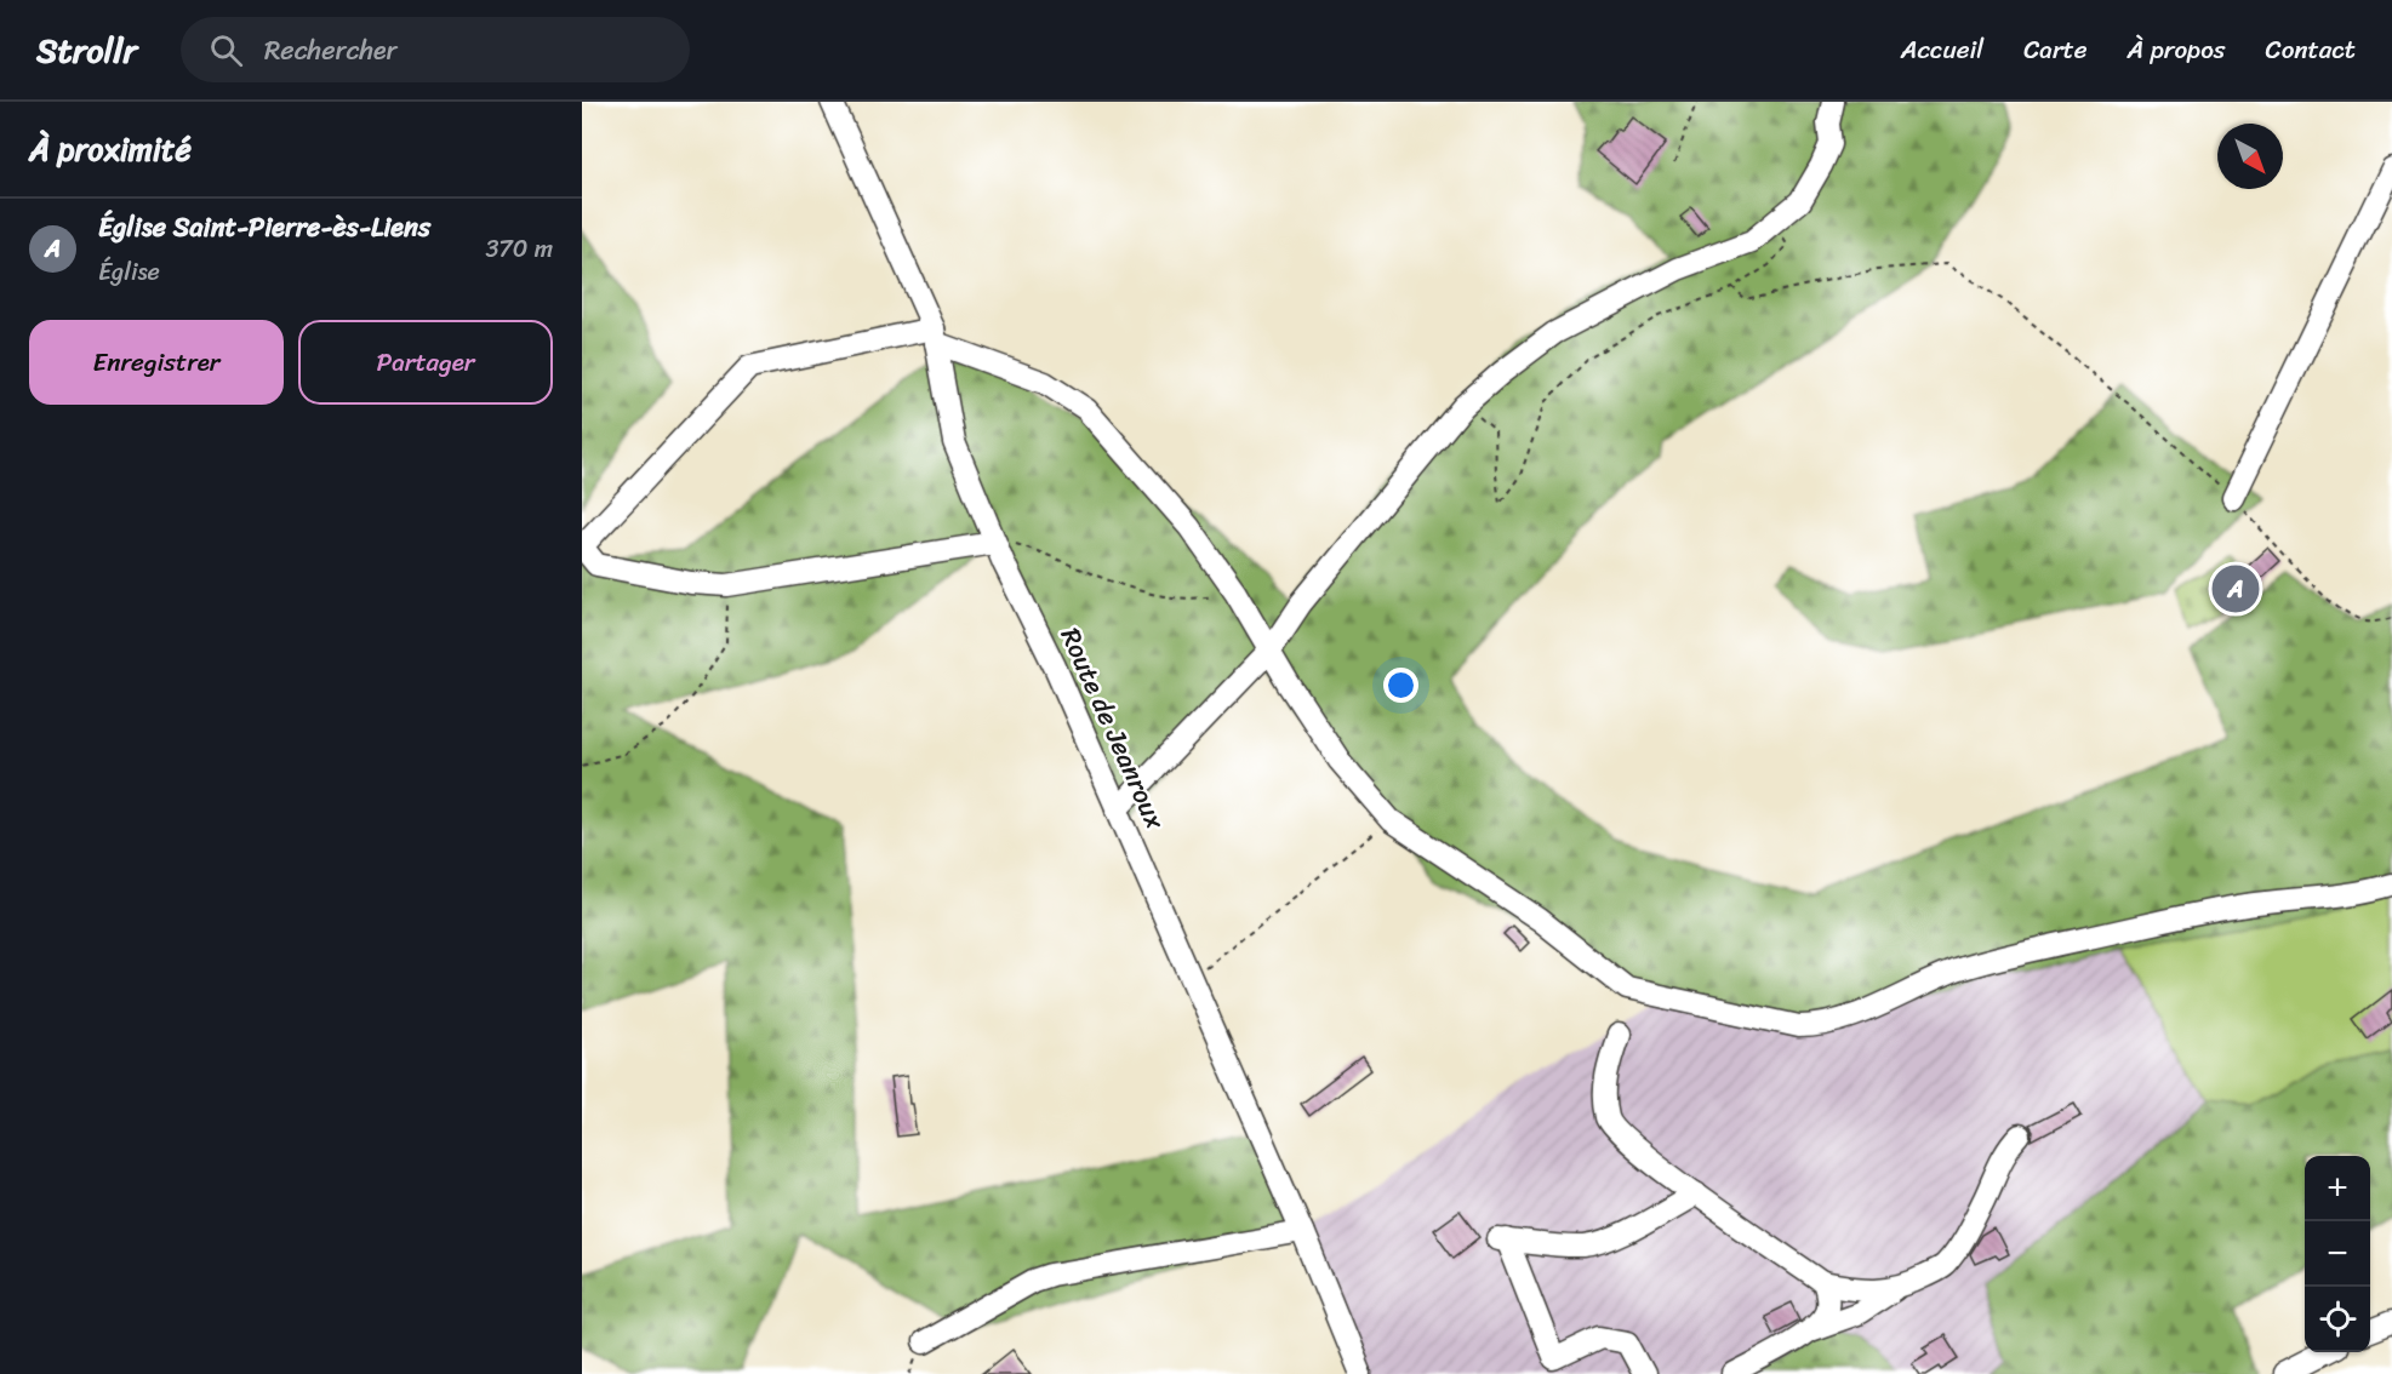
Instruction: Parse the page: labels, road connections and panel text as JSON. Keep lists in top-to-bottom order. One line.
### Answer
{"streets":{"street":["Route de Jeanroux"]},"north":"bottom right","page":{"header":"Strollr","search":"Rechercher","nav":["Accueil","Carte","À propos","Contact"],"heading":"À proximité","list":[{"mark":"A","name":"Église Saint-Pierre-ès-Liens","note":"Église","value":"370 m"}],"buttons":["Enregistrer","Partager"],"pins":"A","map_buttons":["+","−"]}}
